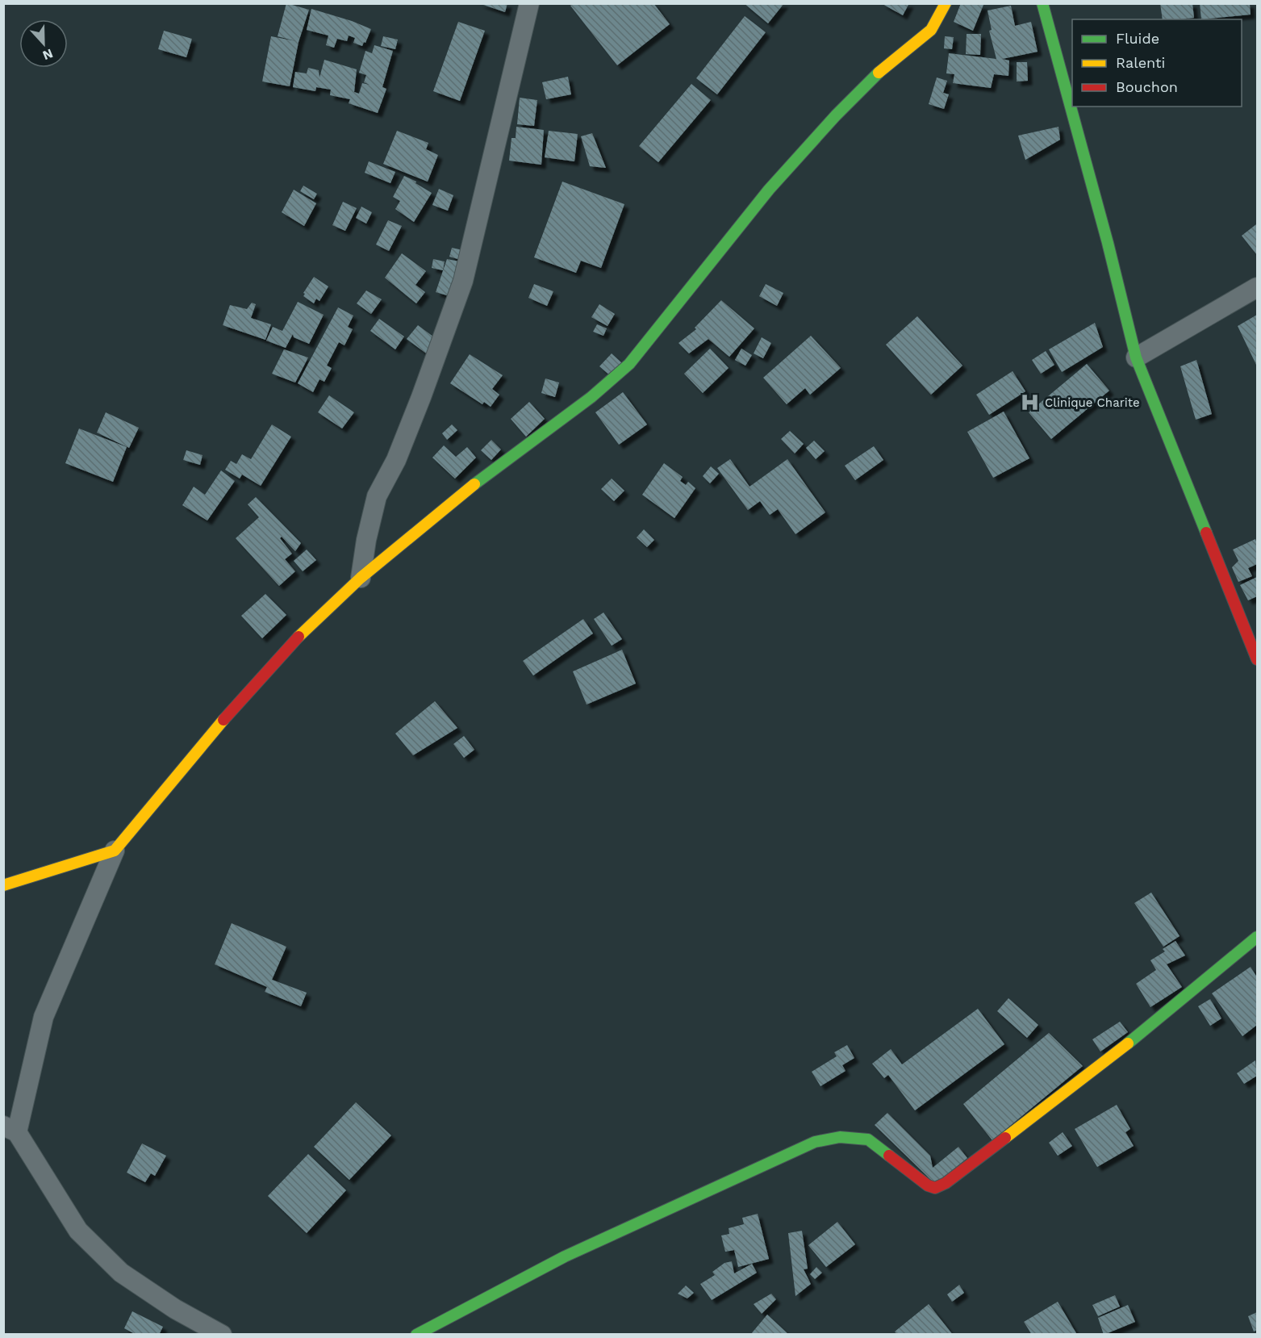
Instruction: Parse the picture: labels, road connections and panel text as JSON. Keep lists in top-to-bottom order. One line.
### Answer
{"places":{"hospital":["Clinique Charite"]},"legend":["Fluide","Ralenti","Bouchon"],"north":"bottom"}
